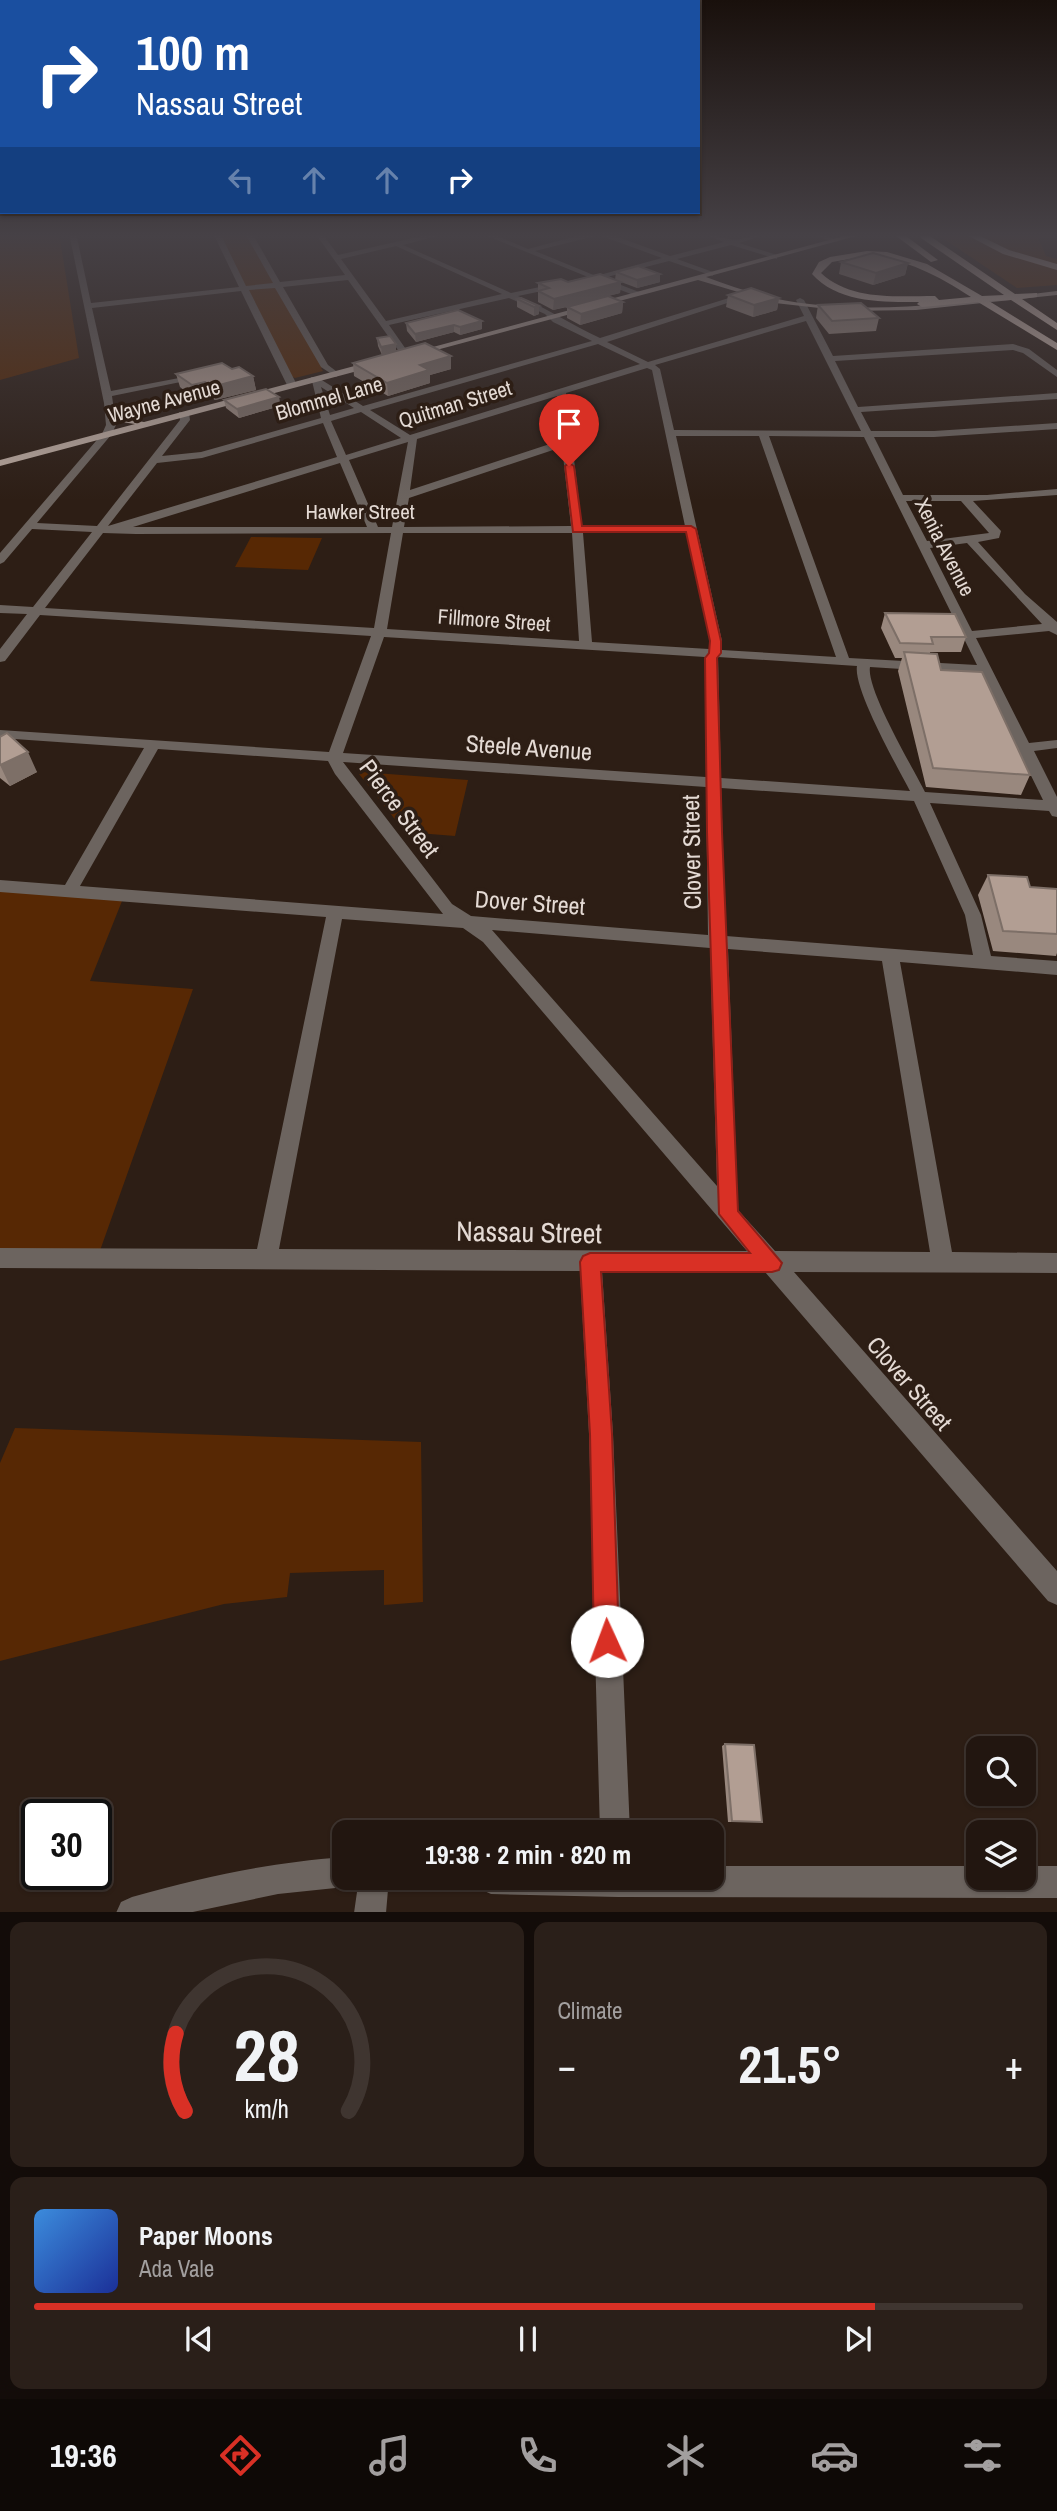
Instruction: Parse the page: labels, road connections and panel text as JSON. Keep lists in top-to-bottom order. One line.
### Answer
{"streets":{"main road":["Wayne Avenue"],"street":["Blommel Lane","Quitman Street","Hawker Street","Xenia Avenue","Fillmore Street","Steele Avenue","Pierce Street","Clover Street","Dover Street","Nassau Street"]},"crossings":[["Quitman Street","Hawker Street"],["Quitman Street","Xenia Avenue"],["Quitman Street","Pierce Street"],["Quitman Street","Clover Street"],["Hawker Street","Pierce Street"],["Hawker Street","Clover Street"],["Xenia Avenue","Fillmore Street"],["Xenia Avenue","Steele Avenue"],["Fillmore Street","Pierce Street"],["Fillmore Street","Clover Street"],["Steele Avenue","Pierce Street"],["Steele Avenue","Clover Street"],["Pierce Street","Clover Street"],["Pierce Street","Dover Street"],["Clover Street","Dover Street"],["Clover Street","Nassau Street"]],"page":{"turn":["100 m","Nassau Street"],"limit":"30","trip":"19:38 · 2 min · 820 m","tile":"Climate","heat":["−","21.5°","+"],"song":["Paper Moons","Ada Vale"],"tabs":"19:36","gauge":["28","km/h"]}}
